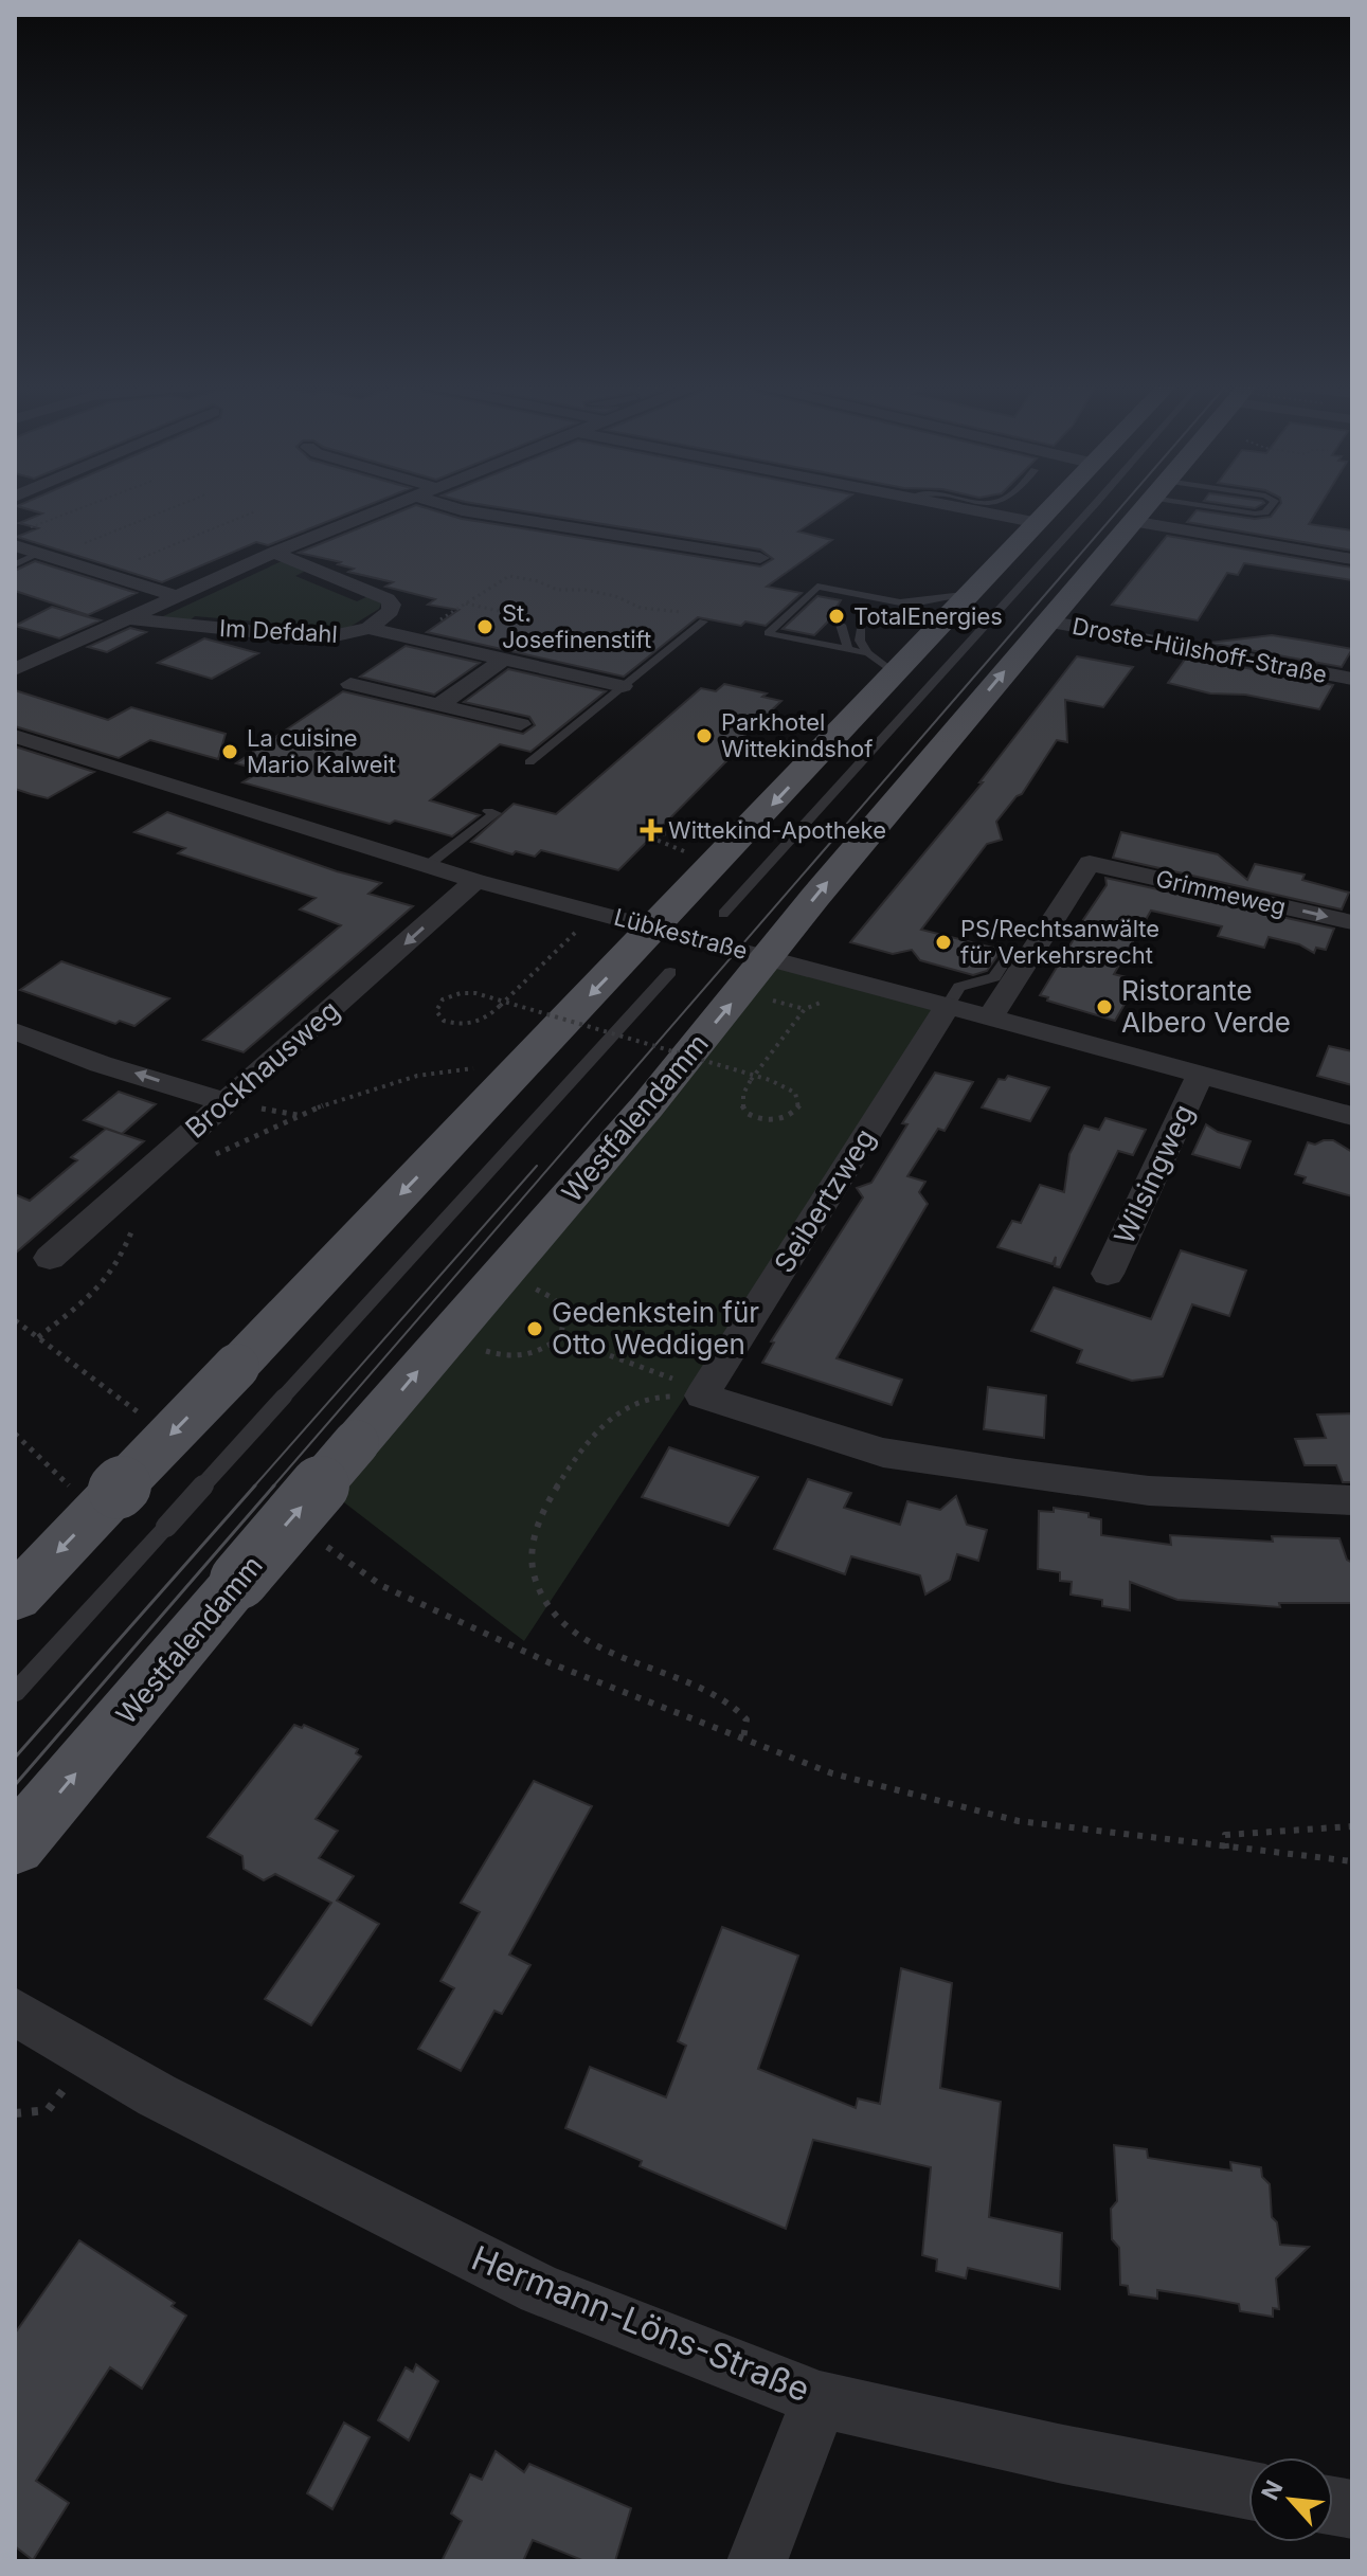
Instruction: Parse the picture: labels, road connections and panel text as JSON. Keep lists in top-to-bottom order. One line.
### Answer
{"streets":{"main road":["Westfalendamm"],"street":["Im Defdahl","Droste-Hülshoff-Straße","Grimmeweg","Lübkestraße","Brockhausweg","Wilsingweg","Seibertzweg","Hermann-Löns-Straße"]},"crossings":[["Droste-Hülshoff-Straße","Westfalendamm"],["Grimmeweg","Lübkestraße"],["Lübkestraße","Brockhausweg"],["Lübkestraße","Westfalendamm"],["Lübkestraße","Wilsingweg"],["Lübkestraße","Seibertzweg"]],"one_way":["Grimmeweg","Brockhausweg"],"places":{"other":["TotalEnergies","St. Josefinenstift","Parkhotel Wittekindshof","La cuisine Mario Kalweit","PS/Rechtsanwälte für Verkehrsrecht","Ristorante Albero Verde","Gedenkstein für Otto Weddigen"],"health":["Wittekind-Apotheke"]},"north":"top left"}
